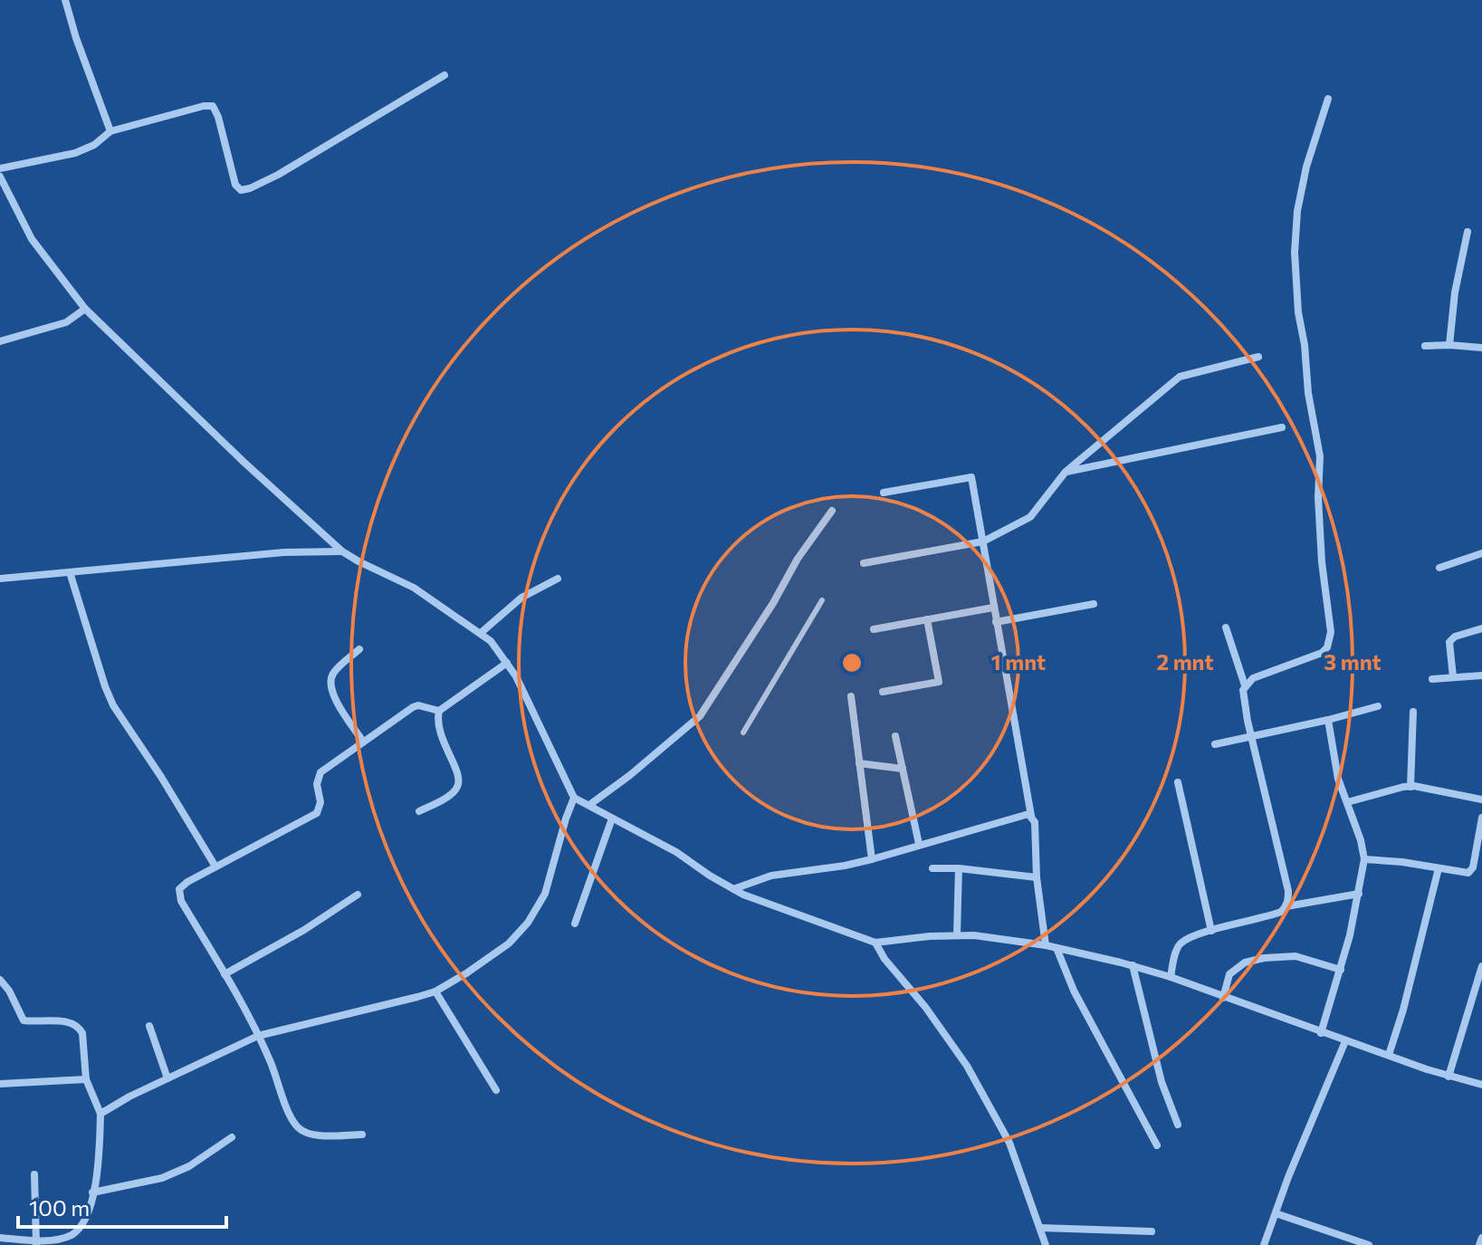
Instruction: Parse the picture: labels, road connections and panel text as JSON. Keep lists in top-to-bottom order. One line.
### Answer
{"scale_bar":"100 m","rings":["1 mnt","2 mnt","3 mnt"]}
